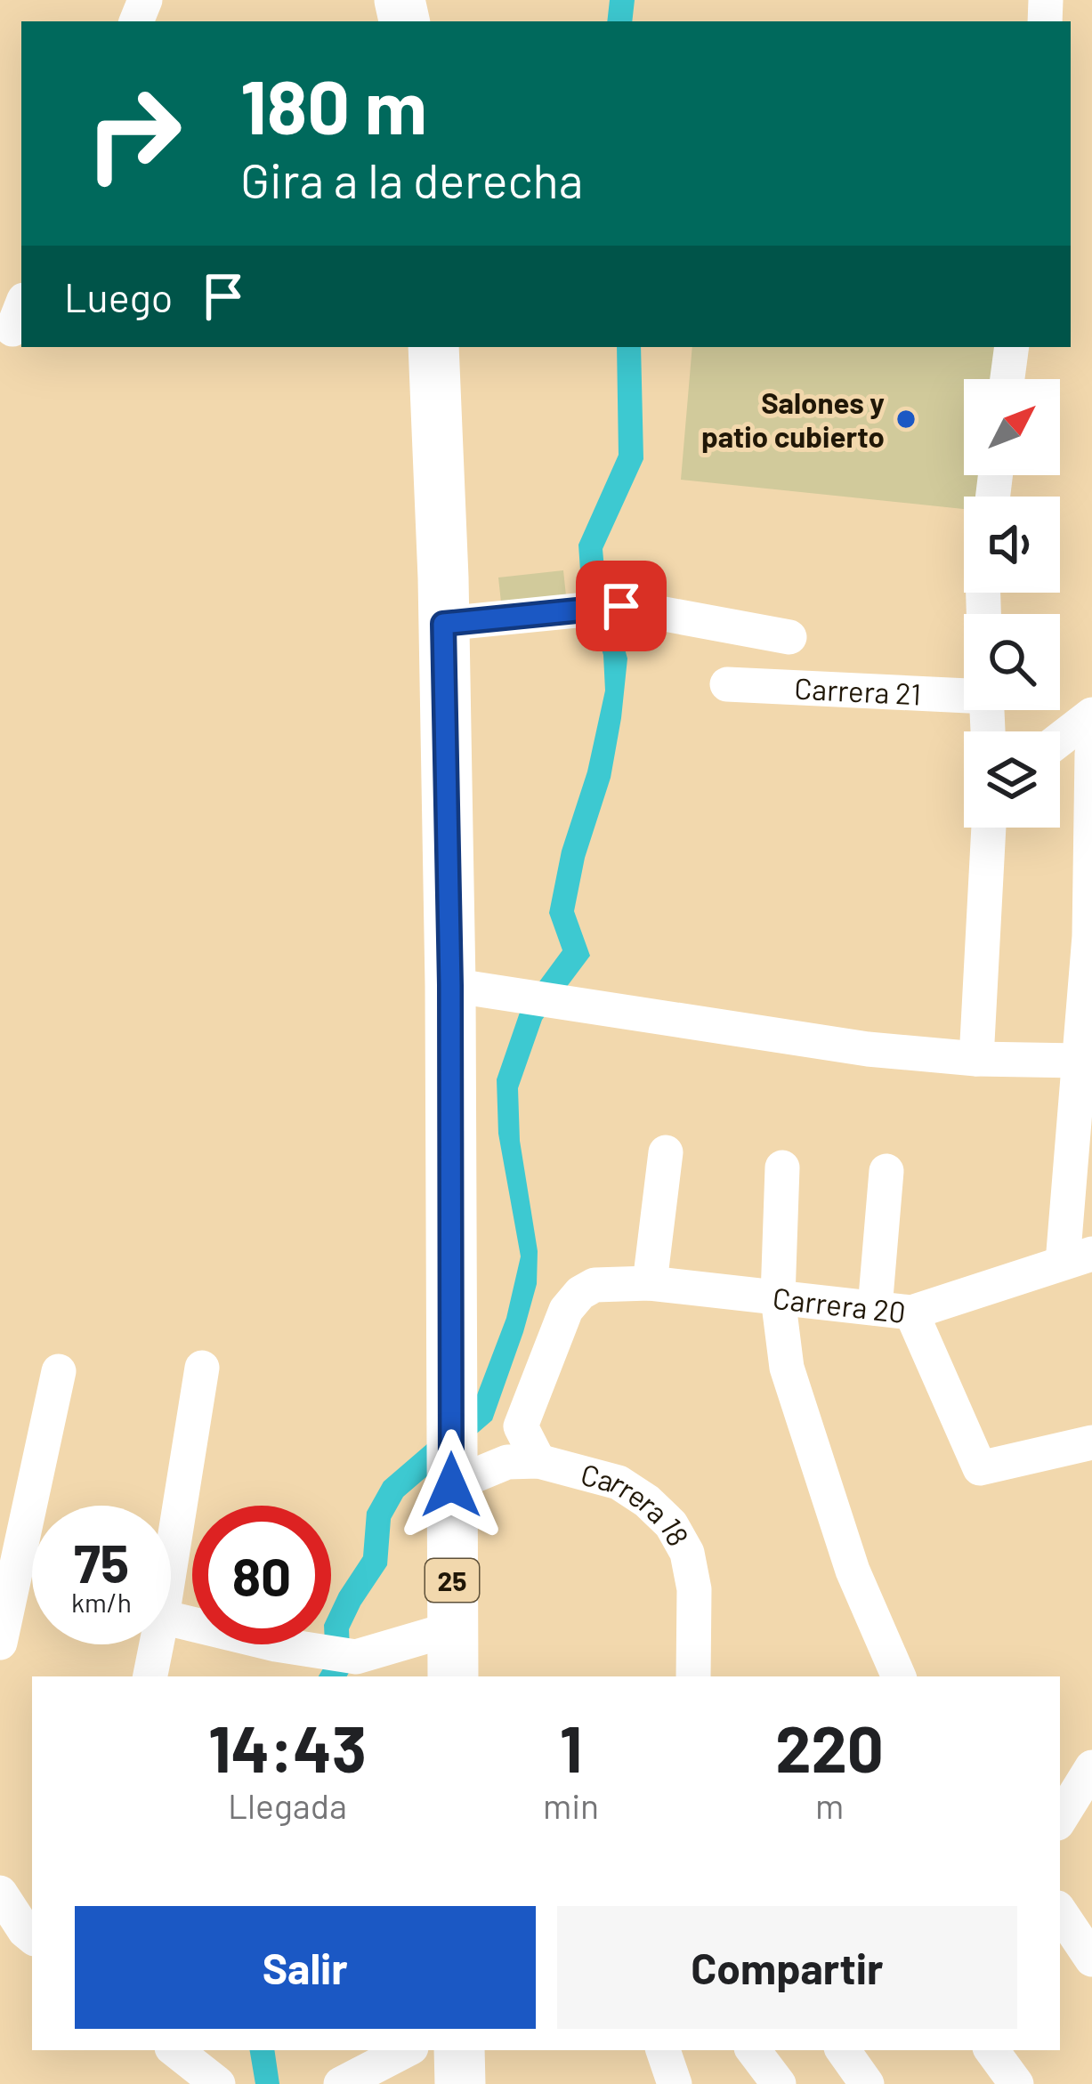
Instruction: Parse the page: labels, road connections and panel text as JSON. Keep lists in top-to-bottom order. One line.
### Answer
{"streets":{"highway":["25"],"street":["Carrera 21","Carrera 20","Carrera 18"]},"crossings":[["Carrera 20","Carrera 18"],["Carrera 18","25"]],"places":["Salones y patio cubierto"],"north":"top right","page":{"turn":["180 m","Gira a la derecha"],"then":"Luego","speed":"75 km/h","limit":"80","eta":["14:43","Llegada","1","min","220","m"],"buttons":["Salir","Compartir"]}}
